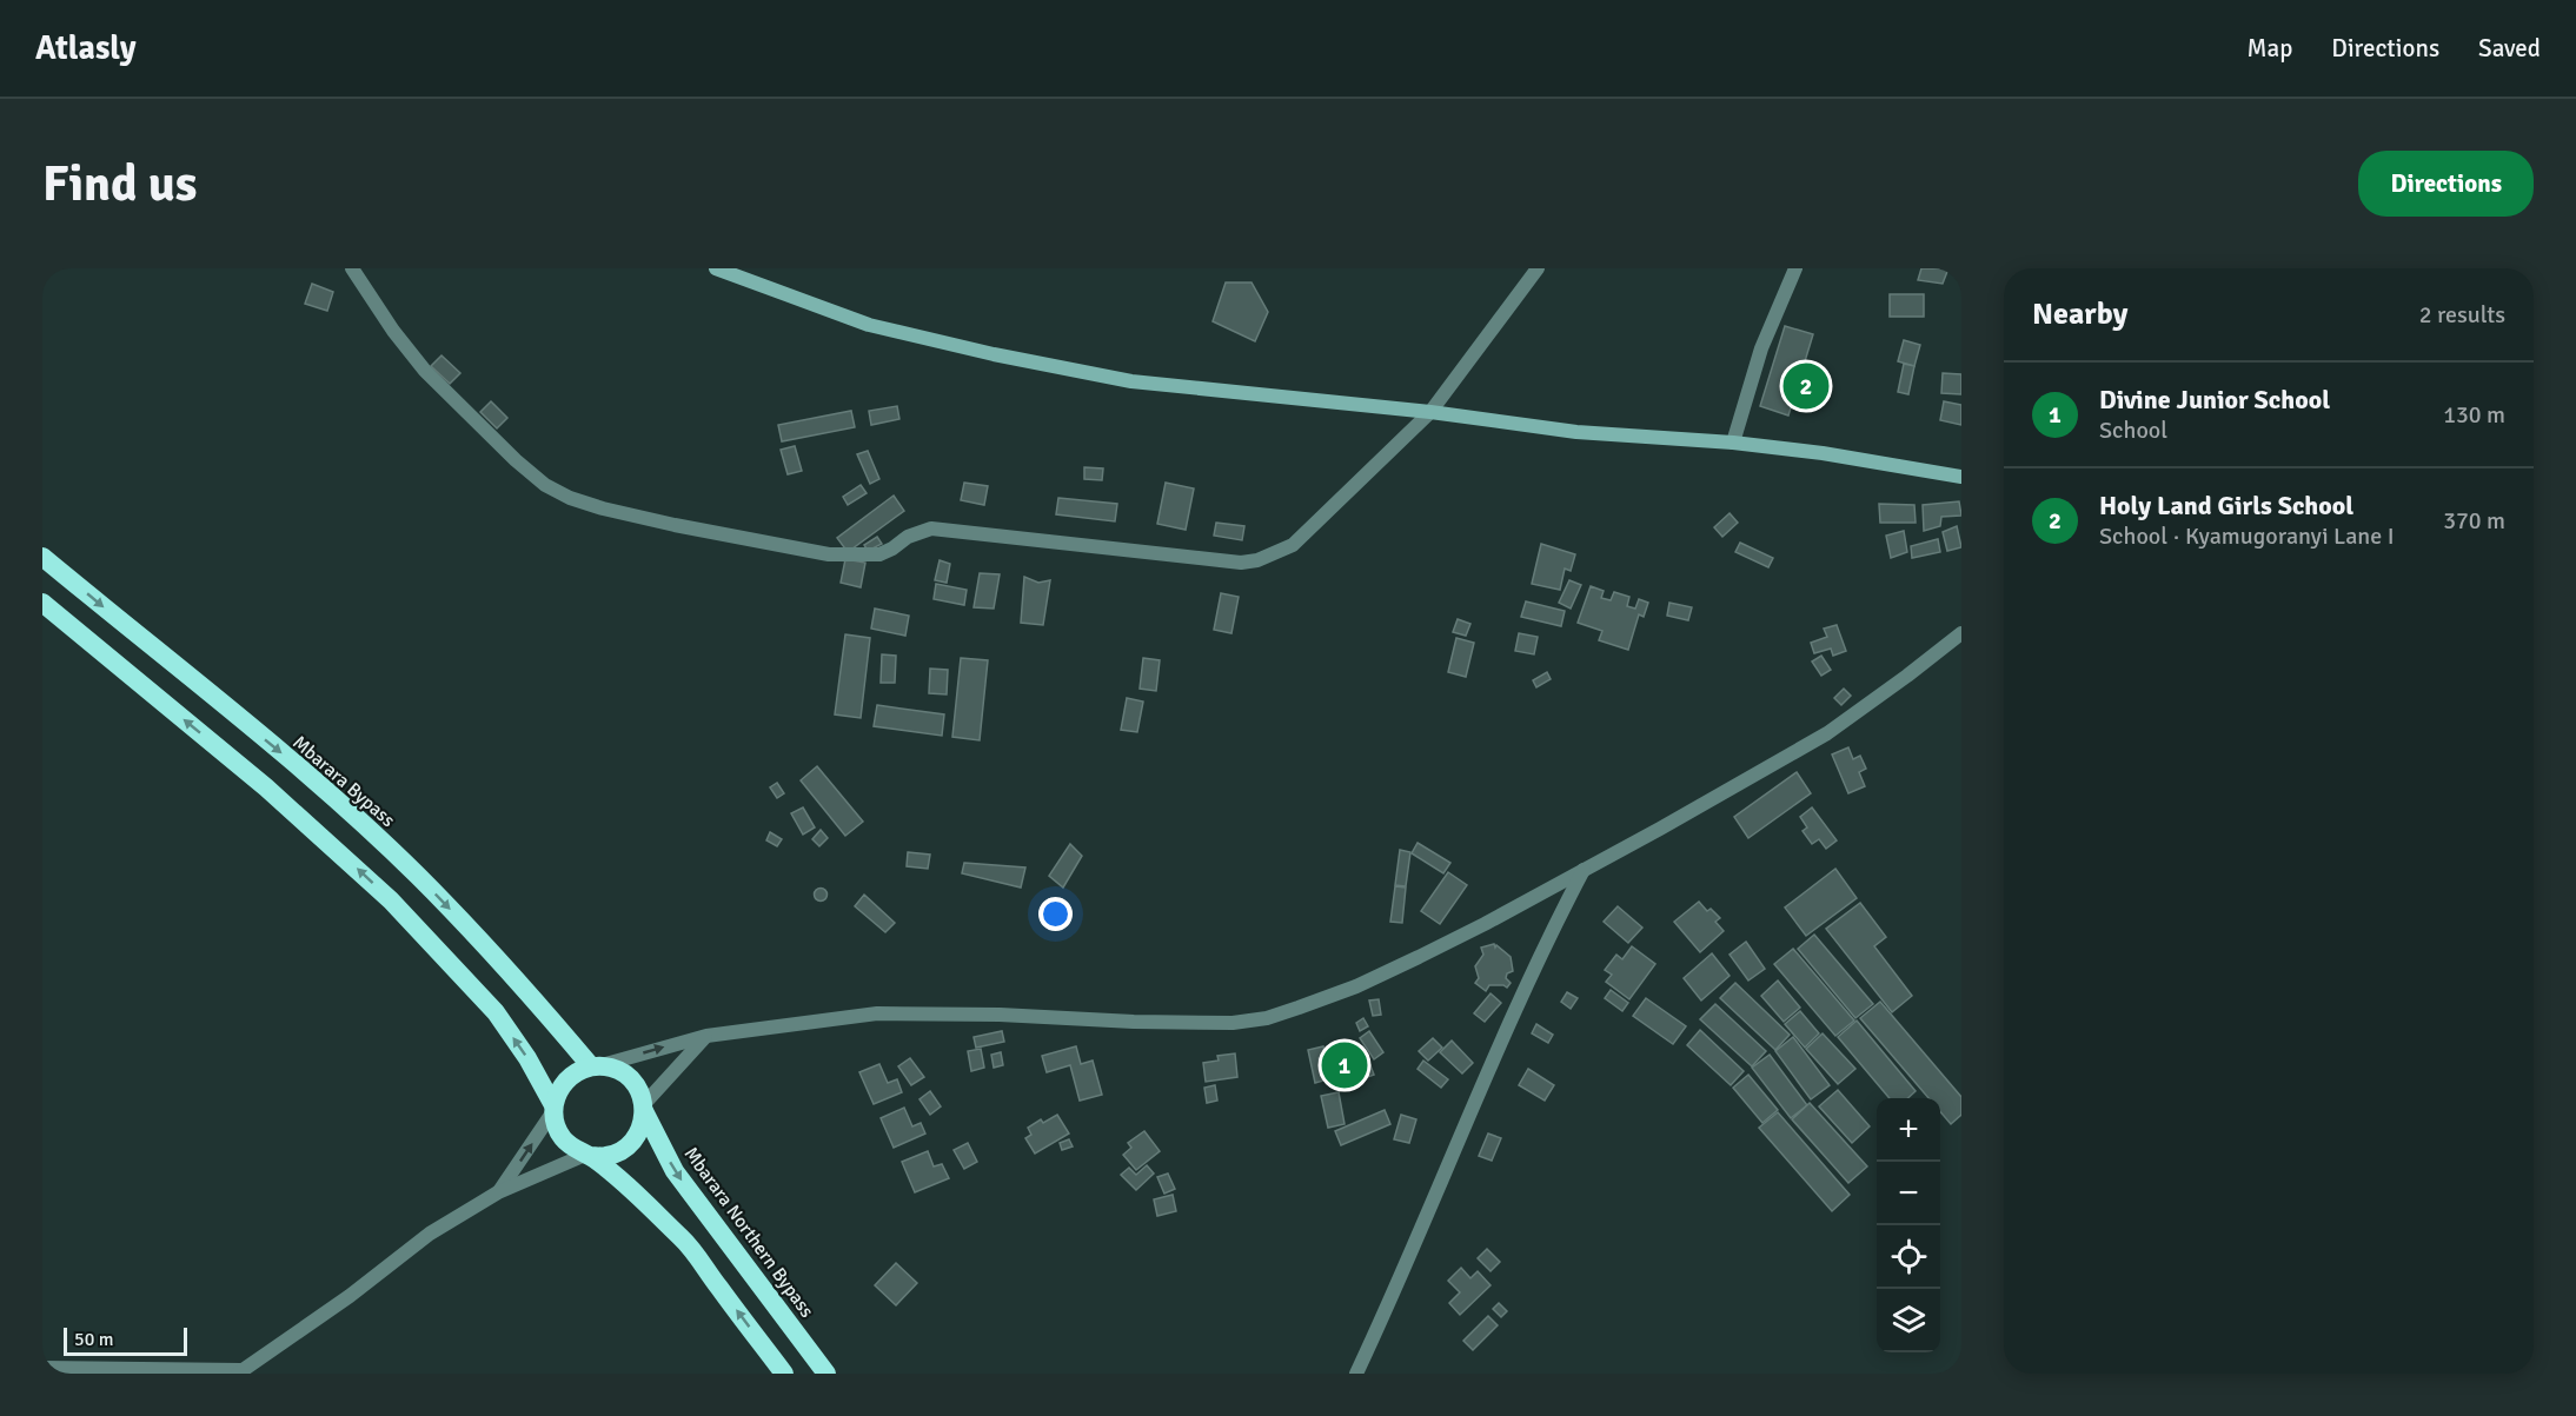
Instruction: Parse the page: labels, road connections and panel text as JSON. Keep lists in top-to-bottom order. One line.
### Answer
{"streets":{"highway":["Mbarara Bypass","Mbarara Northern Bypass"]},"crossings":[["Mbarara Bypass","Mbarara Northern Bypass"]],"scale_bar":"50 m","page":{"header":"Atlasly","nav":["Map","Directions","Saved"],"buttons":"Directions","title":"Find us","heading":["Nearby","2 results"],"pins":["2","1"],"list":[{"mark":"1","name":"Divine Junior School","note":"School","value":"130 m"},{"mark":"2","name":"Holy Land Girls School","note":"School · Kyamugoranyi Lane I","value":"370 m"}],"map_buttons":["+","−"],"scale":"50 m"}}
